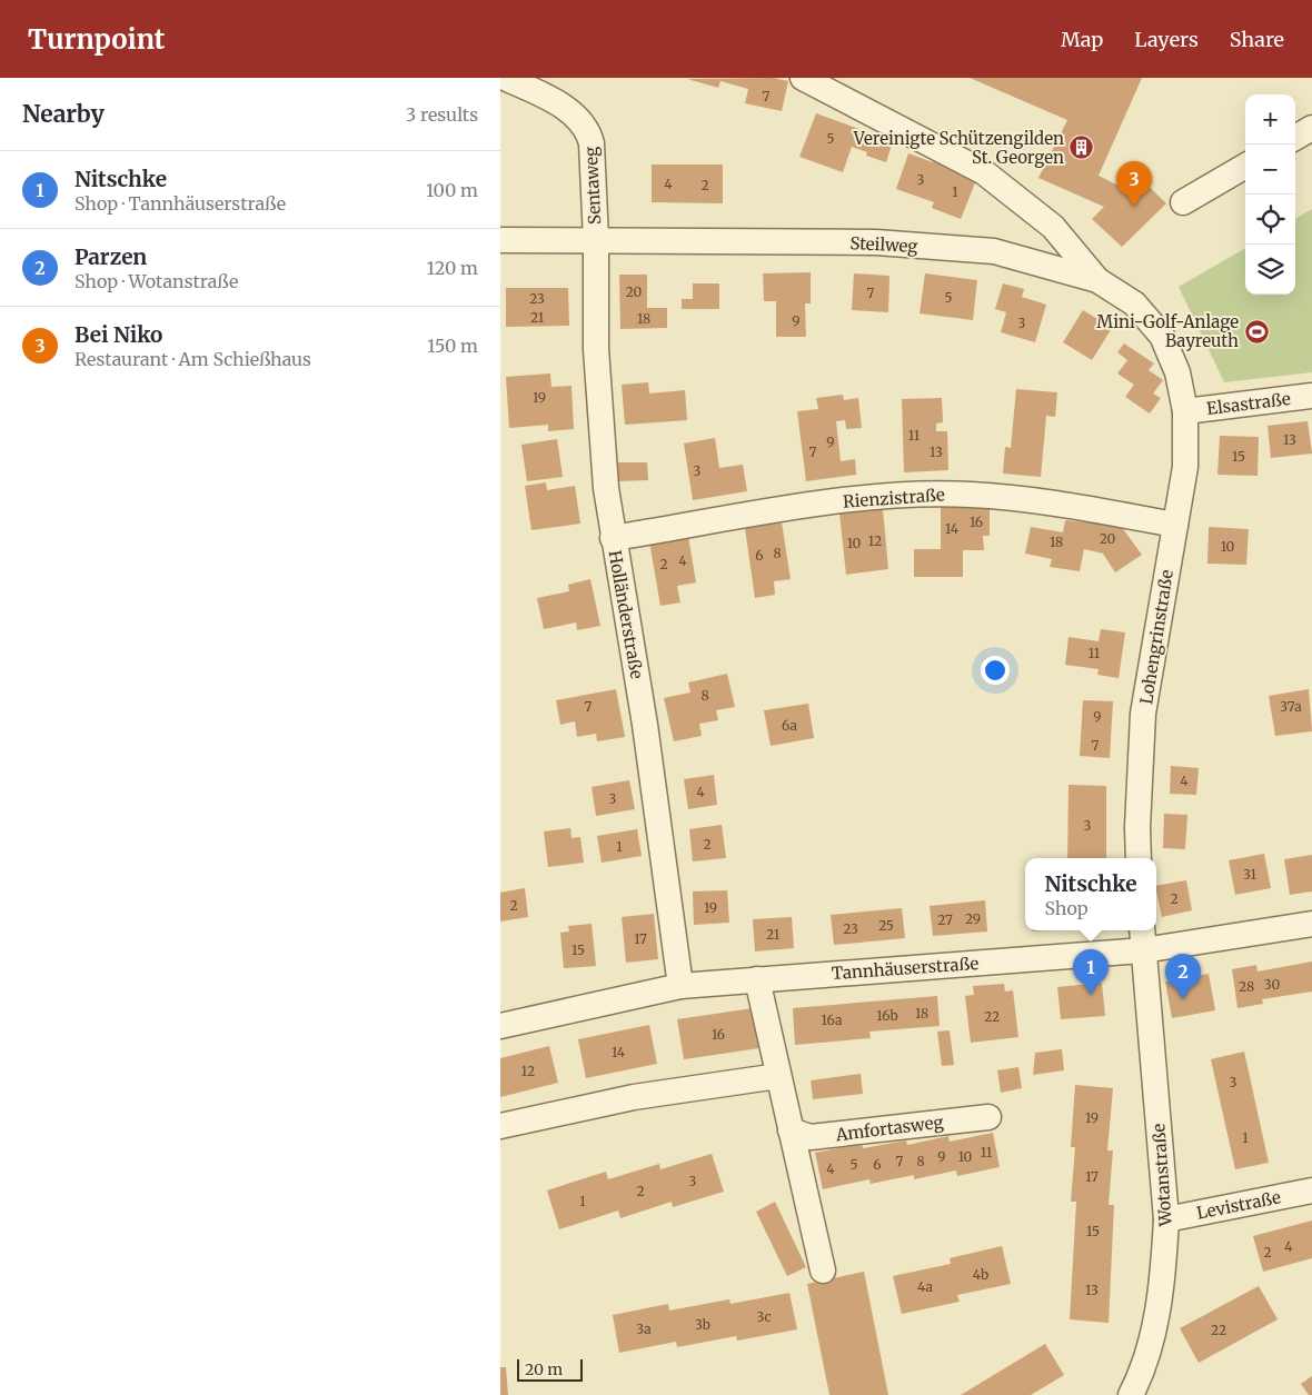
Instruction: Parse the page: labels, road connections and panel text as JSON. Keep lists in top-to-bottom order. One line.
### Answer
{"streets":{"street":["Sentaweg","Steilweg","Elsastraße","Rienzistraße","Holländerstraße","Lohengrinstraße","Tannhäuserstraße","Amfortasweg","Wotanstraße","Levistraße"]},"crossings":[["Sentaweg","Steilweg"],["Sentaweg","Holländerstraße"],["Steilweg","Elsastraße"],["Steilweg","Holländerstraße"],["Steilweg","Lohengrinstraße"],["Elsastraße","Lohengrinstraße"],["Rienzistraße","Holländerstraße"],["Rienzistraße","Lohengrinstraße"],["Holländerstraße","Tannhäuserstraße"],["Tannhäuserstraße","Wotanstraße"],["Wotanstraße","Levistraße"]],"places":{"building":["Vereinigte Schützengilden St. Georgen"],"sports":["Mini-Golf-Anlage Bayreuth"]},"house_numbers":["7","5","3","4","2","1","20","7","5","23","21","18","9","3","19","11","13","9","7","13","15","3","16","14","20","12","18","10","10","8","6","4","2","11","8","7","37a","9","6a","7","4","4","3","3","2","1","31","2","2","19","29","27","25","23","21","17","15","30","28","18","16b","22","16a","16","14","12","3","19","1","11","9","10","7","8","5","6","4","17","3","2","1","15","4","2","4b","4a","13","3c","3b","3a","22"],"scale_bar":"20 m","page":{"header":"Turnpoint","nav":["Map","Layers","Share"],"heading":["Nearby","3 results"],"map_buttons":["+","−"],"list":[{"mark":"1","name":"Nitschke","note":"Shop · Tannhäuserstraße","value":"100 m"},{"mark":"2","name":"Parzen","note":"Shop · Wotanstraße","value":"120 m"},{"mark":"3","name":"Bei Niko","note":"Restaurant · Am Schießhaus","value":"150 m"}],"pins":["3","1","2"],"popup":["Nitschke","Shop"],"scale":"20 m"}}
